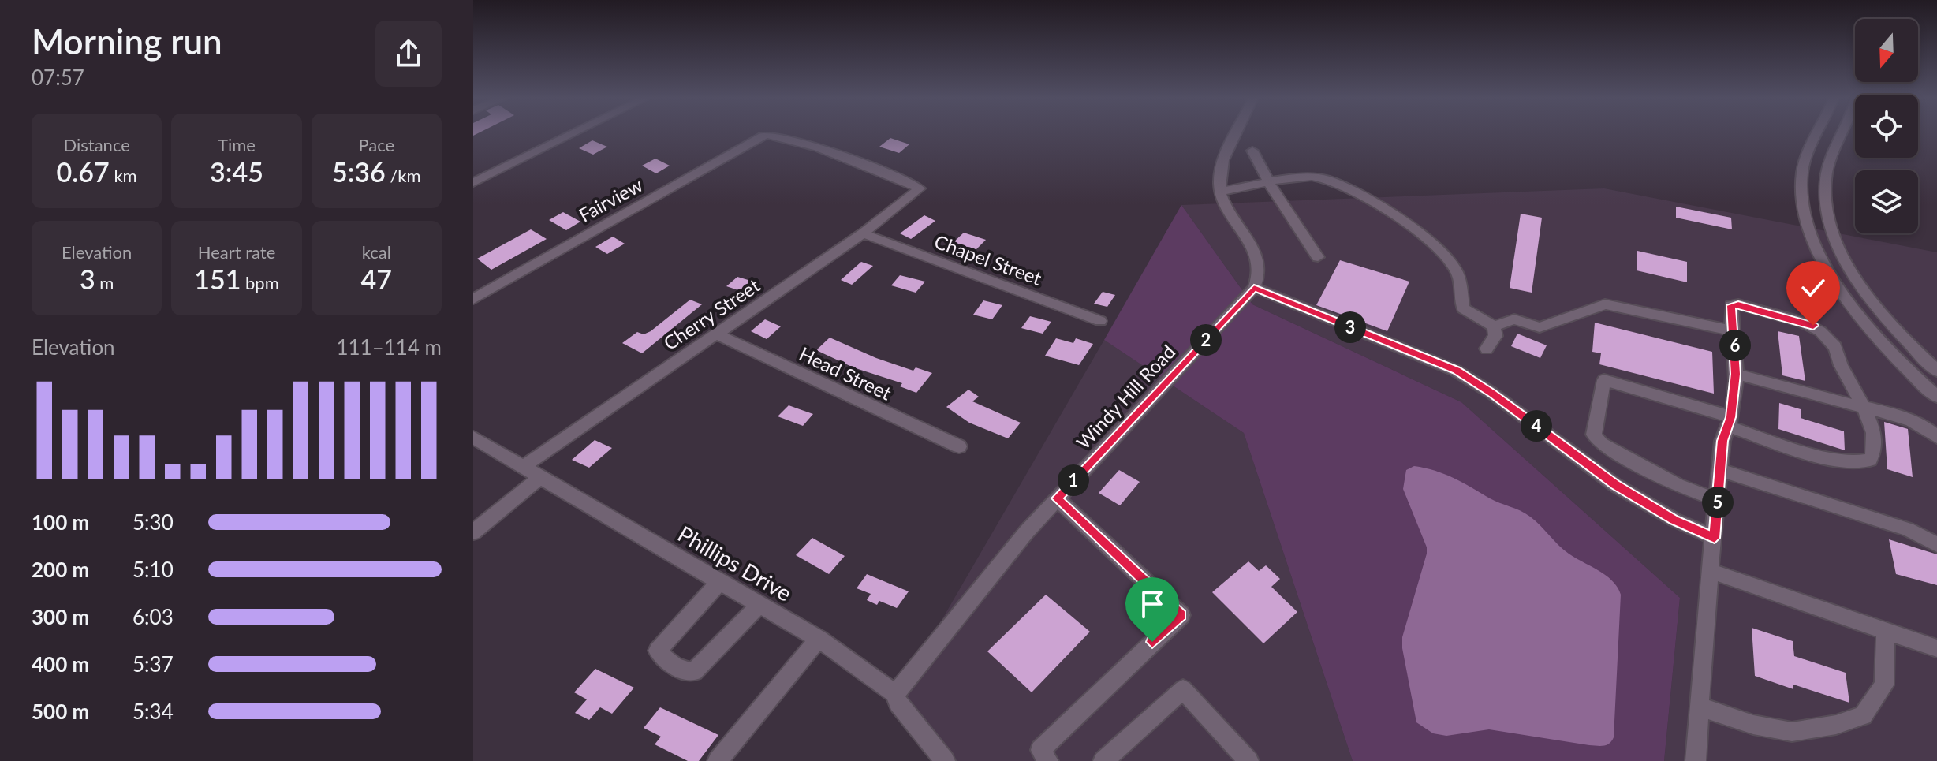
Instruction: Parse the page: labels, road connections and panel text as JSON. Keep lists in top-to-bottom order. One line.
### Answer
{"streets":{"street":["Fairview","Chapel Street","Cherry Street","Head Street","Windy Hill Road","Phillips Drive"]},"crossings":[["Fairview","Cherry Street"],["Chapel Street","Cherry Street"],["Cherry Street","Head Street"],["Cherry Street","Phillips Drive"],["Windy Hill Road","Phillips Drive"]],"north":"bottom","page":{"heading":["Morning run","07:57"],"stats":[["Distance","0.67 km"],["Time","3:45"],["Pace","5:36 /km"],["Elevation","3 m"],["Heart rate","151 bpm"],["kcal","47"]],"pins":["3","2","6","4","1","5"],"chart":["Elevation","111–114 m"],"list":[{"name":"100 m","note":"5:30"},{"name":"200 m","note":"5:10"},{"name":"300 m","note":"6:03"},{"name":"400 m","note":"5:37"},{"name":"500 m","note":"5:34"}]}}
